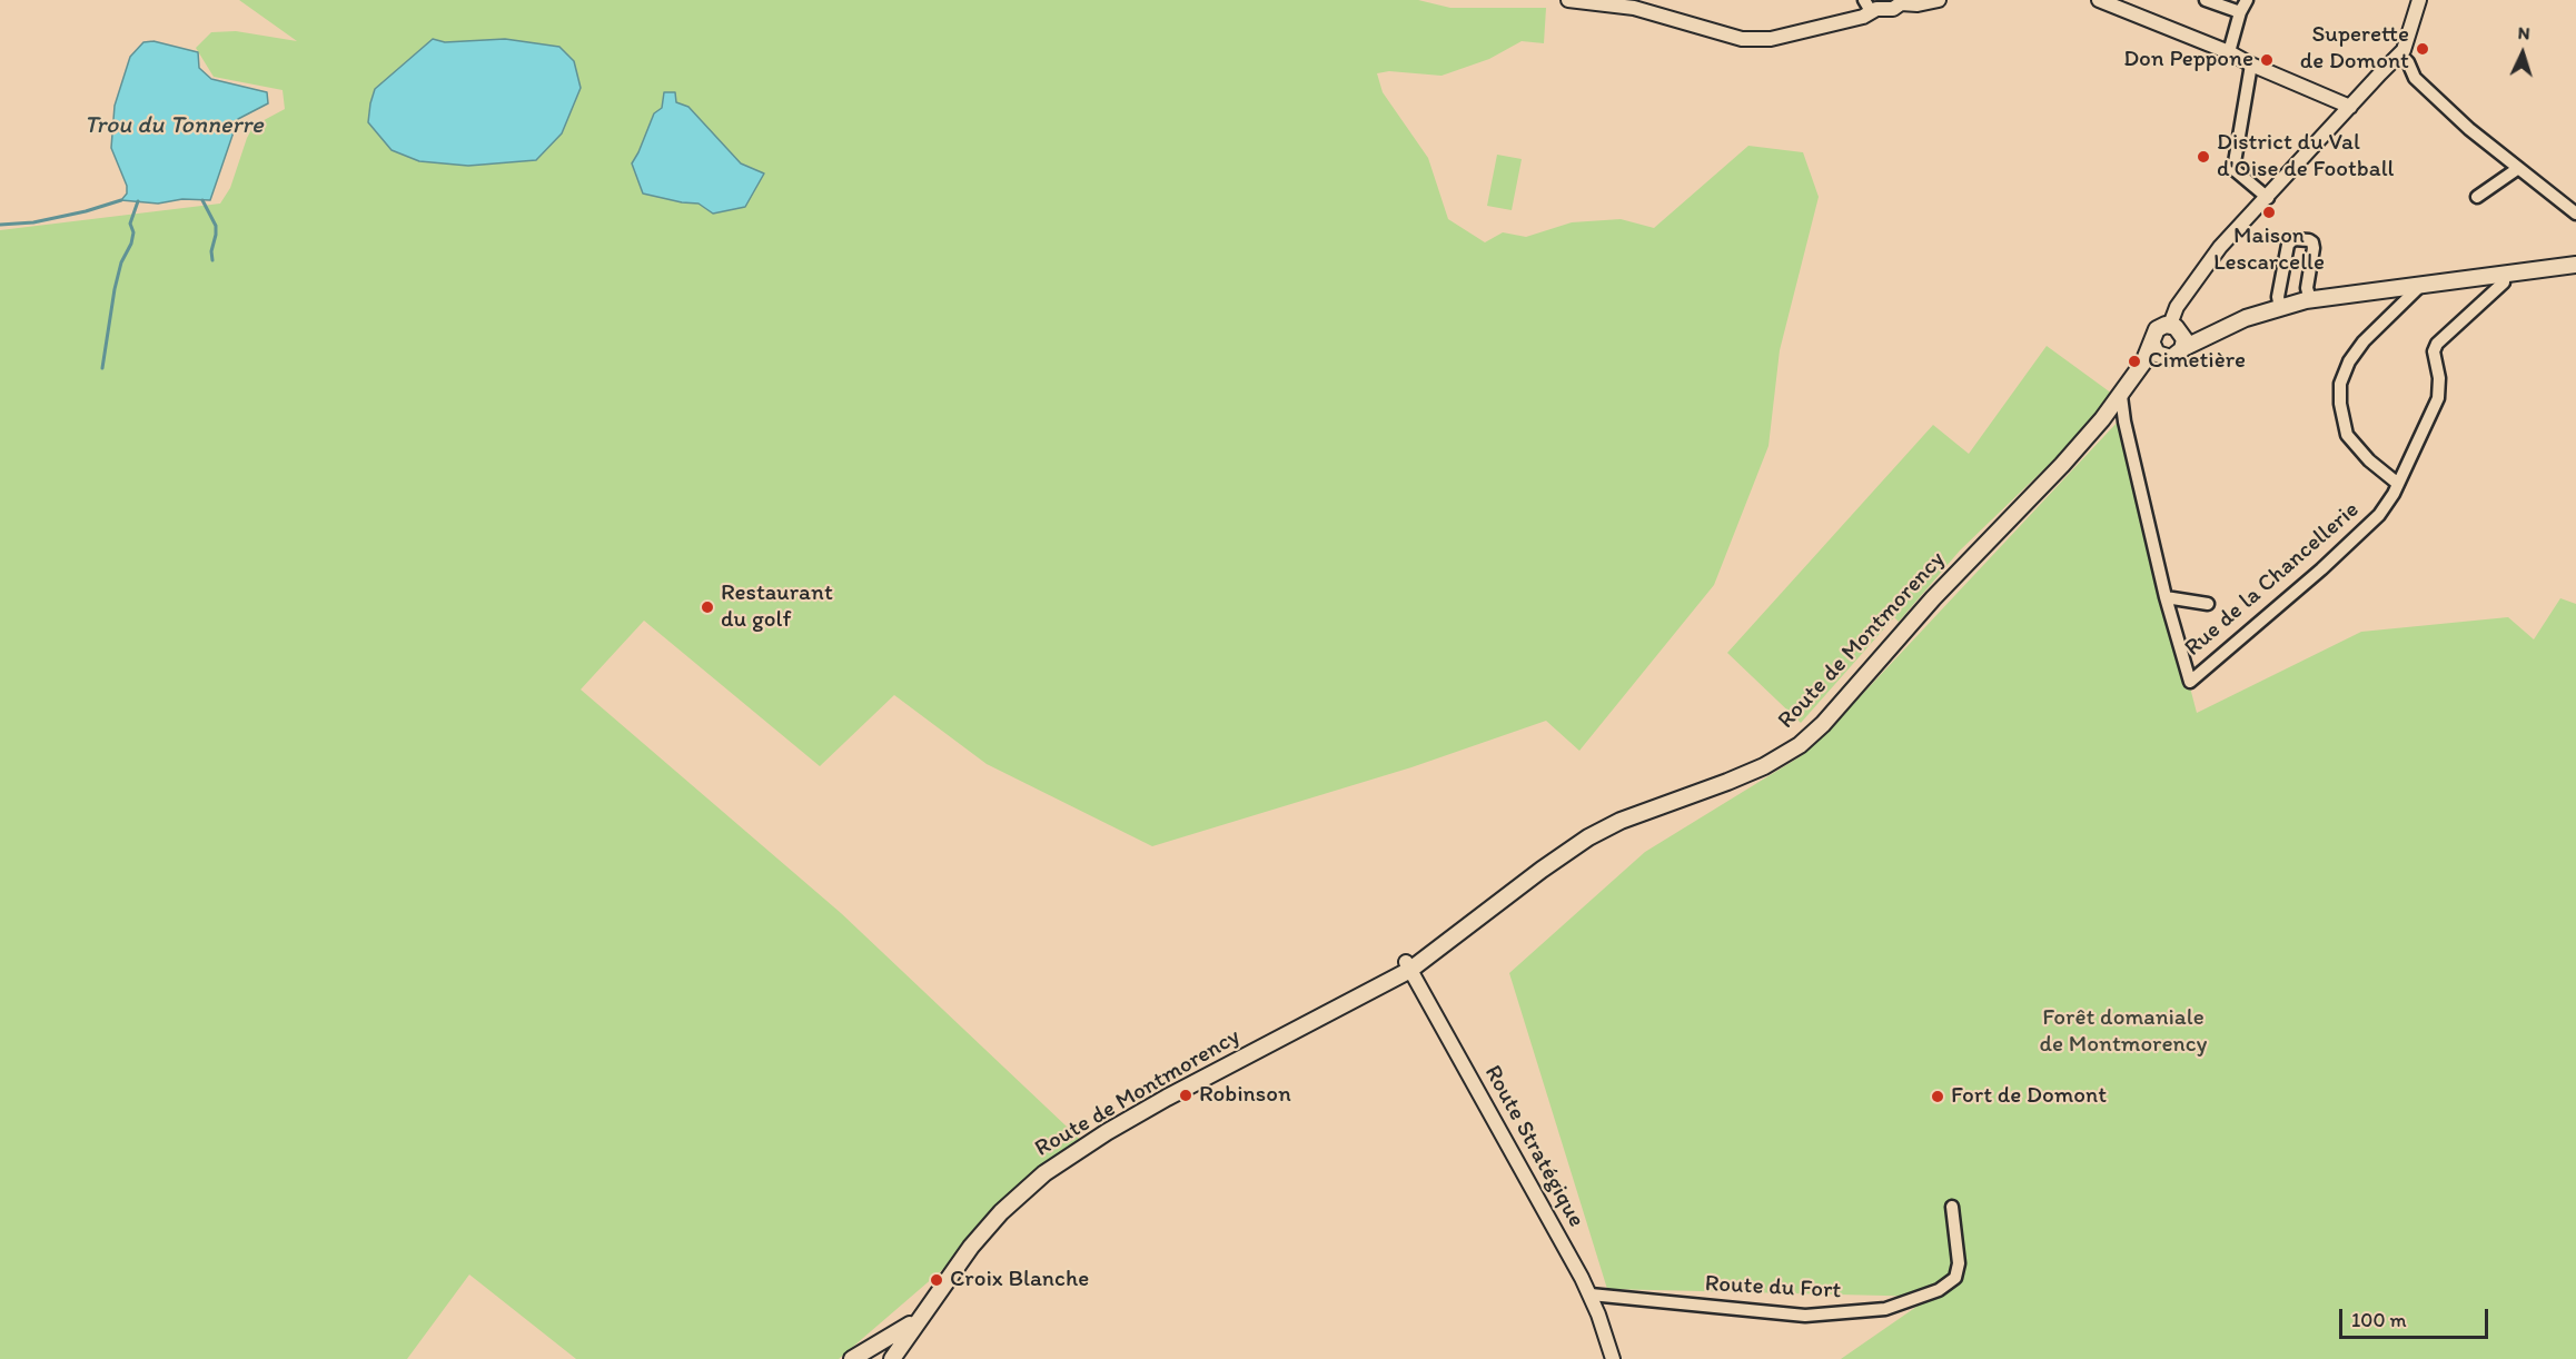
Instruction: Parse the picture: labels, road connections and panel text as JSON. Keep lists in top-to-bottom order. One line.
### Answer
{"streets":{"main road":["Route de Montmorency"],"street":["Rue de la Chancellerie","Route Stratégique","Route du Fort"]},"crossings":[["Route de Montmorency","Route Stratégique"],["Route Stratégique","Route du Fort"]],"water":["Trou du Tonnerre"],"parks":["Forêt domaniale de Montmorency"],"places":["Superette de Domont","Don Peppone","District du Val d'Oise de Football","Maison Lescarcelle","Cimetière","Restaurant du golf","Robinson","Fort de Domont","Croix Blanche"],"scale_bar":"100 m","north":"top"}
